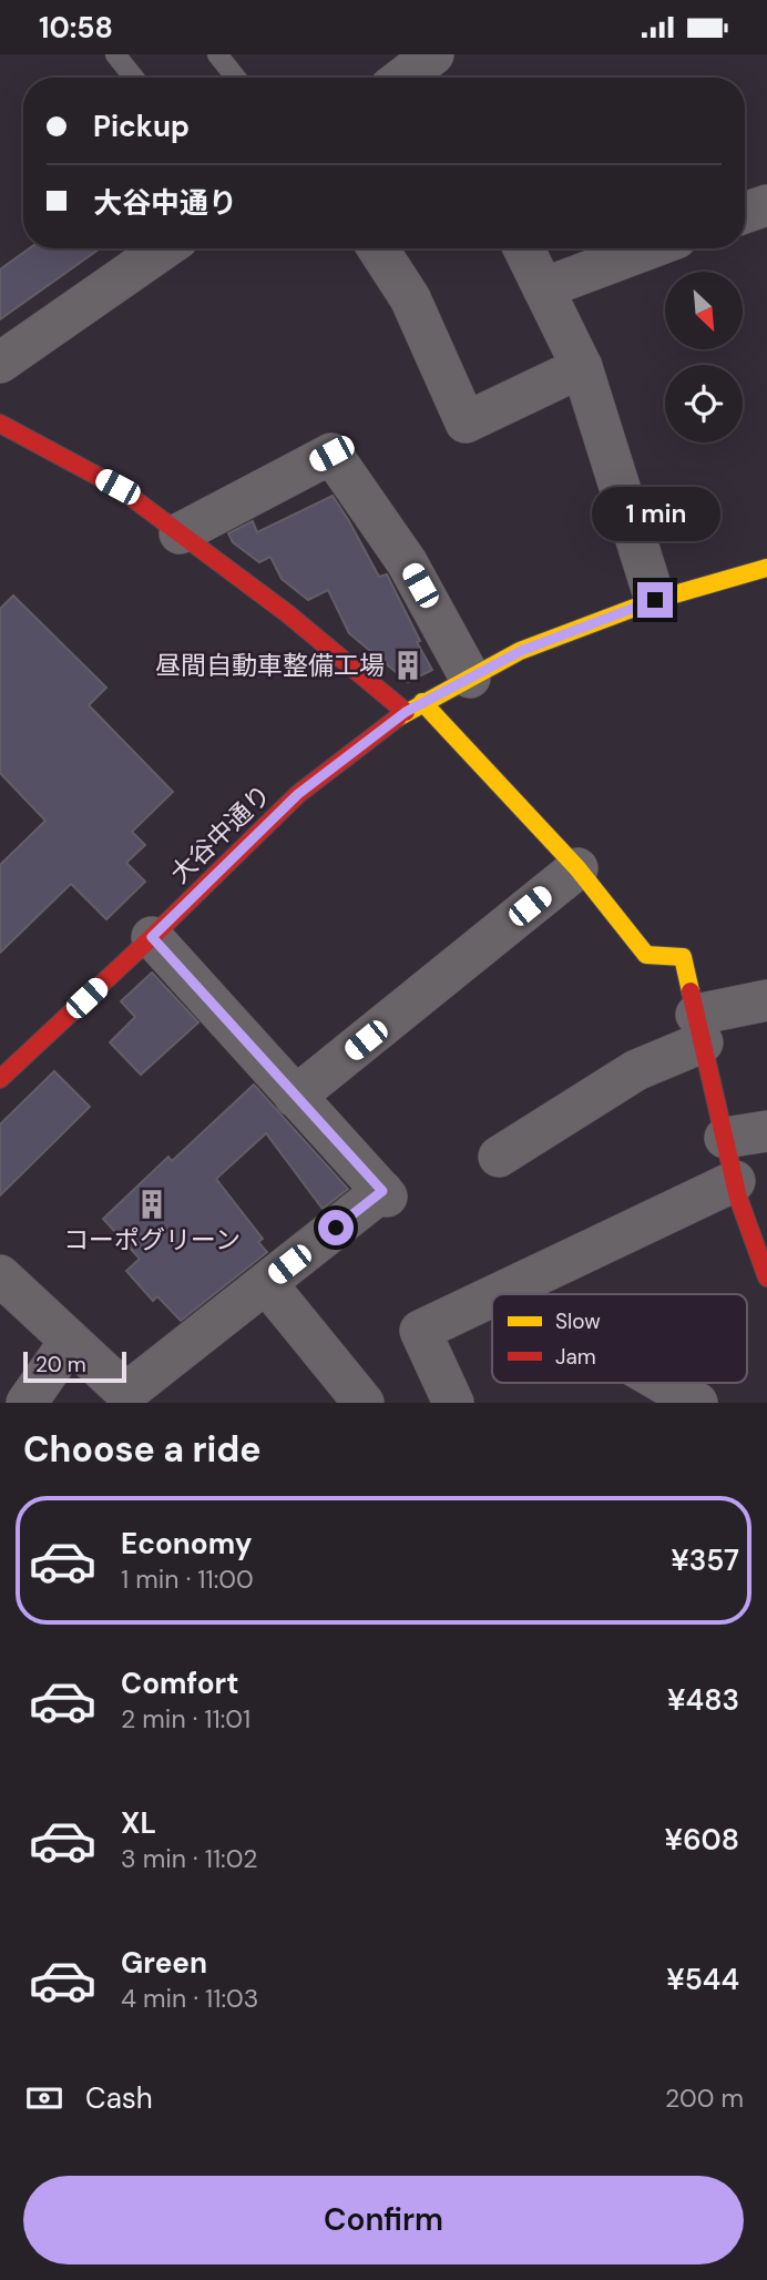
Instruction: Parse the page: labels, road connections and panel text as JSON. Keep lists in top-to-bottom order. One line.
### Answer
{"streets":{"street":["大谷中通り"]},"places":{"building":["昼間自動車整備工場","コーポグリーン"]},"legend":["Slow","Jam"],"scale_bar":"20 m","north":"bottom right","page":{"status":"10:58","banner":["Pickup","大谷中通り"],"bubble":"1 min","scale":"20 m","heading":"Choose a ride","list":[{"name":"Economy","note":"1 min · 11:00","value":"¥357"},{"name":"Comfort","note":"2 min · 11:01","value":"¥483"},{"name":"XL","note":"3 min · 11:02","value":"¥608"},{"name":"Green","note":"4 min · 11:03","value":"¥544"}],"pay":["Cash","200 m"],"buttons":"Confirm"}}
